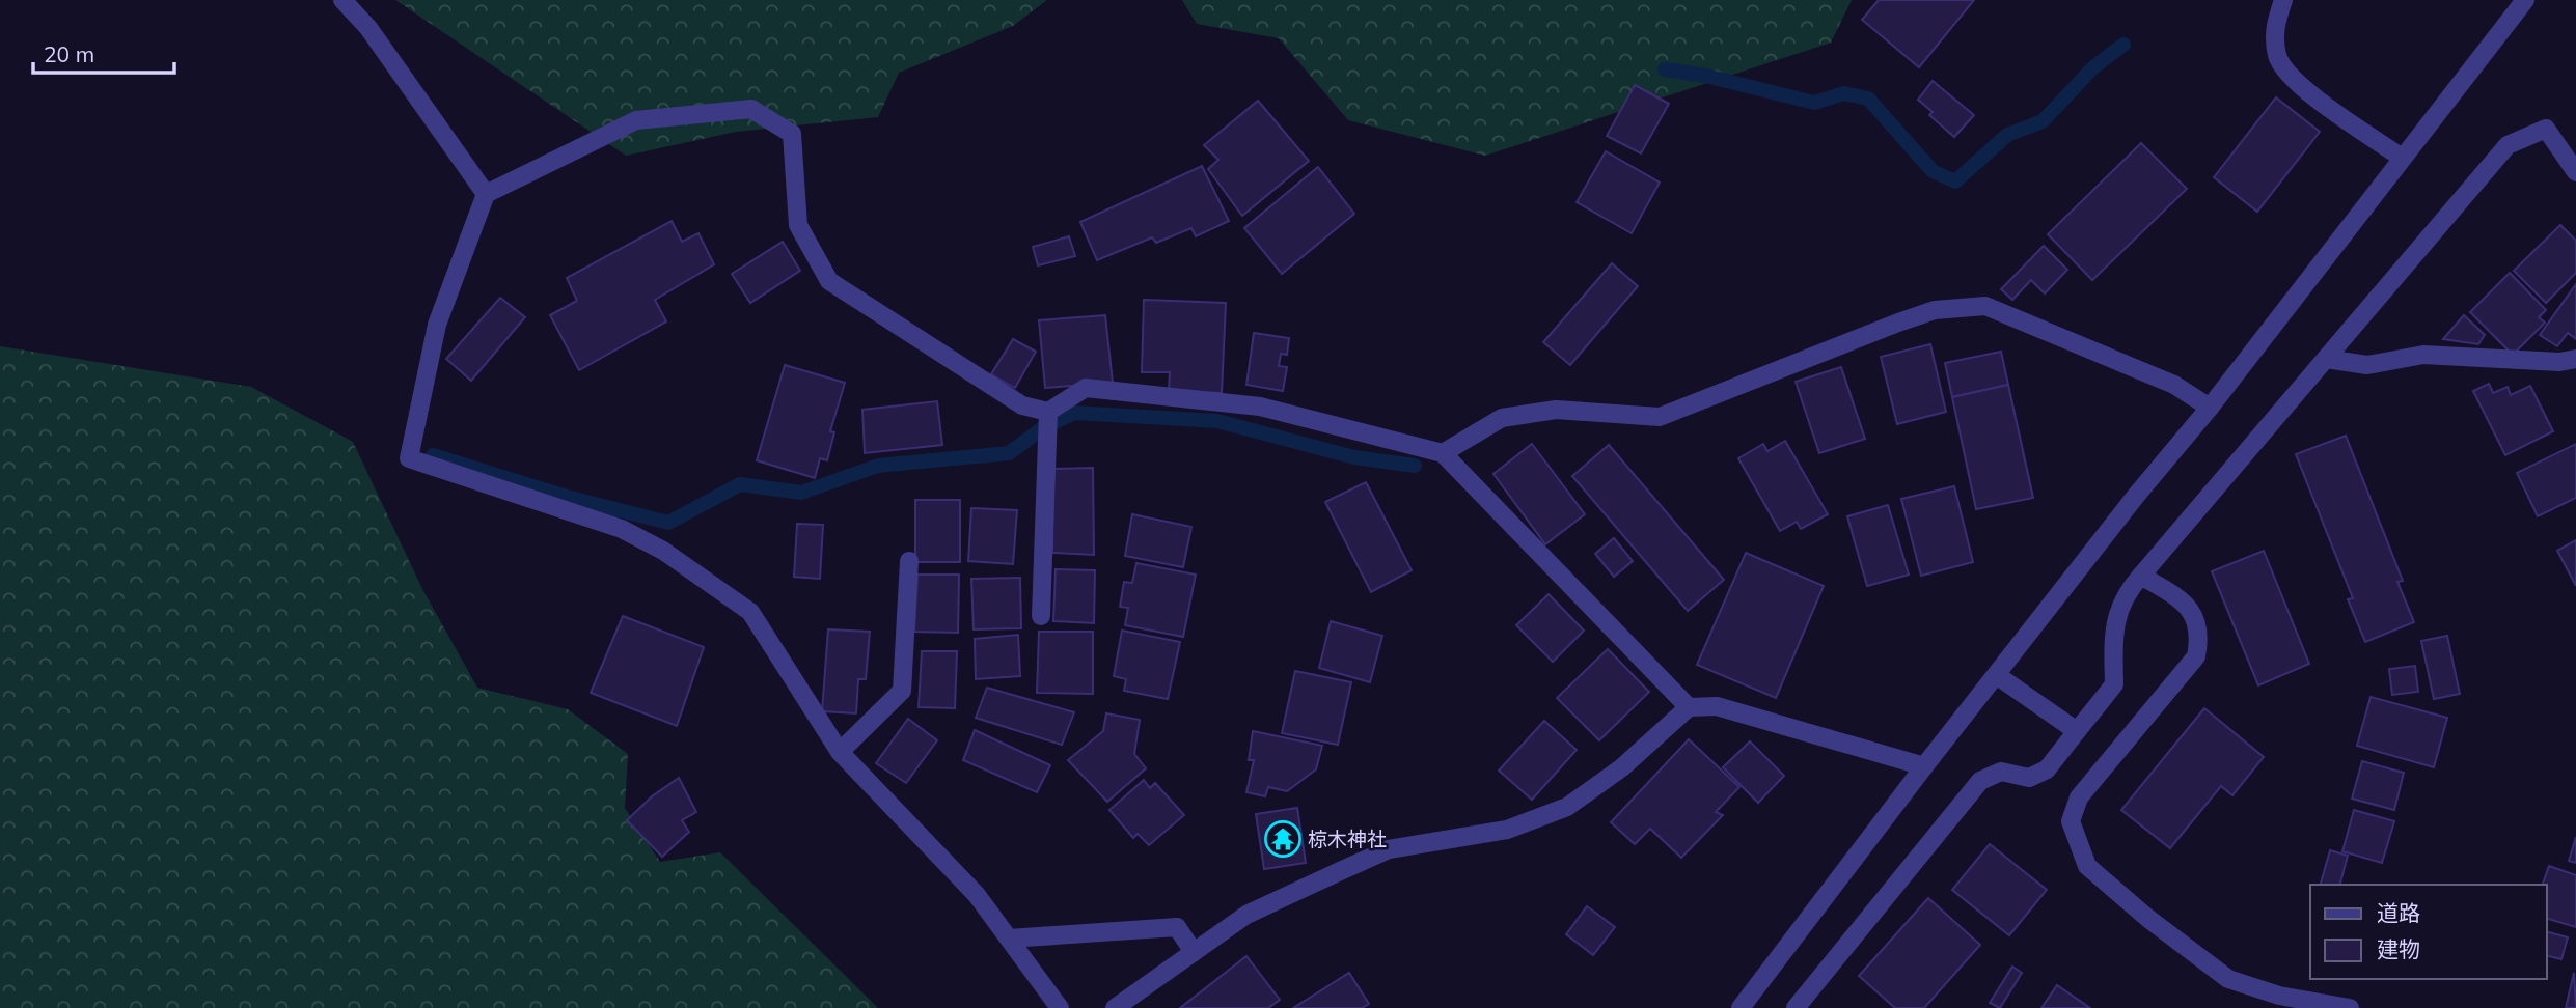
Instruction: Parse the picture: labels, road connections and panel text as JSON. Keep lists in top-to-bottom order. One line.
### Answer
{"places":{"temple":["椋木神社"]},"legend":["道路","建物"],"scale_bar":"20 m"}
